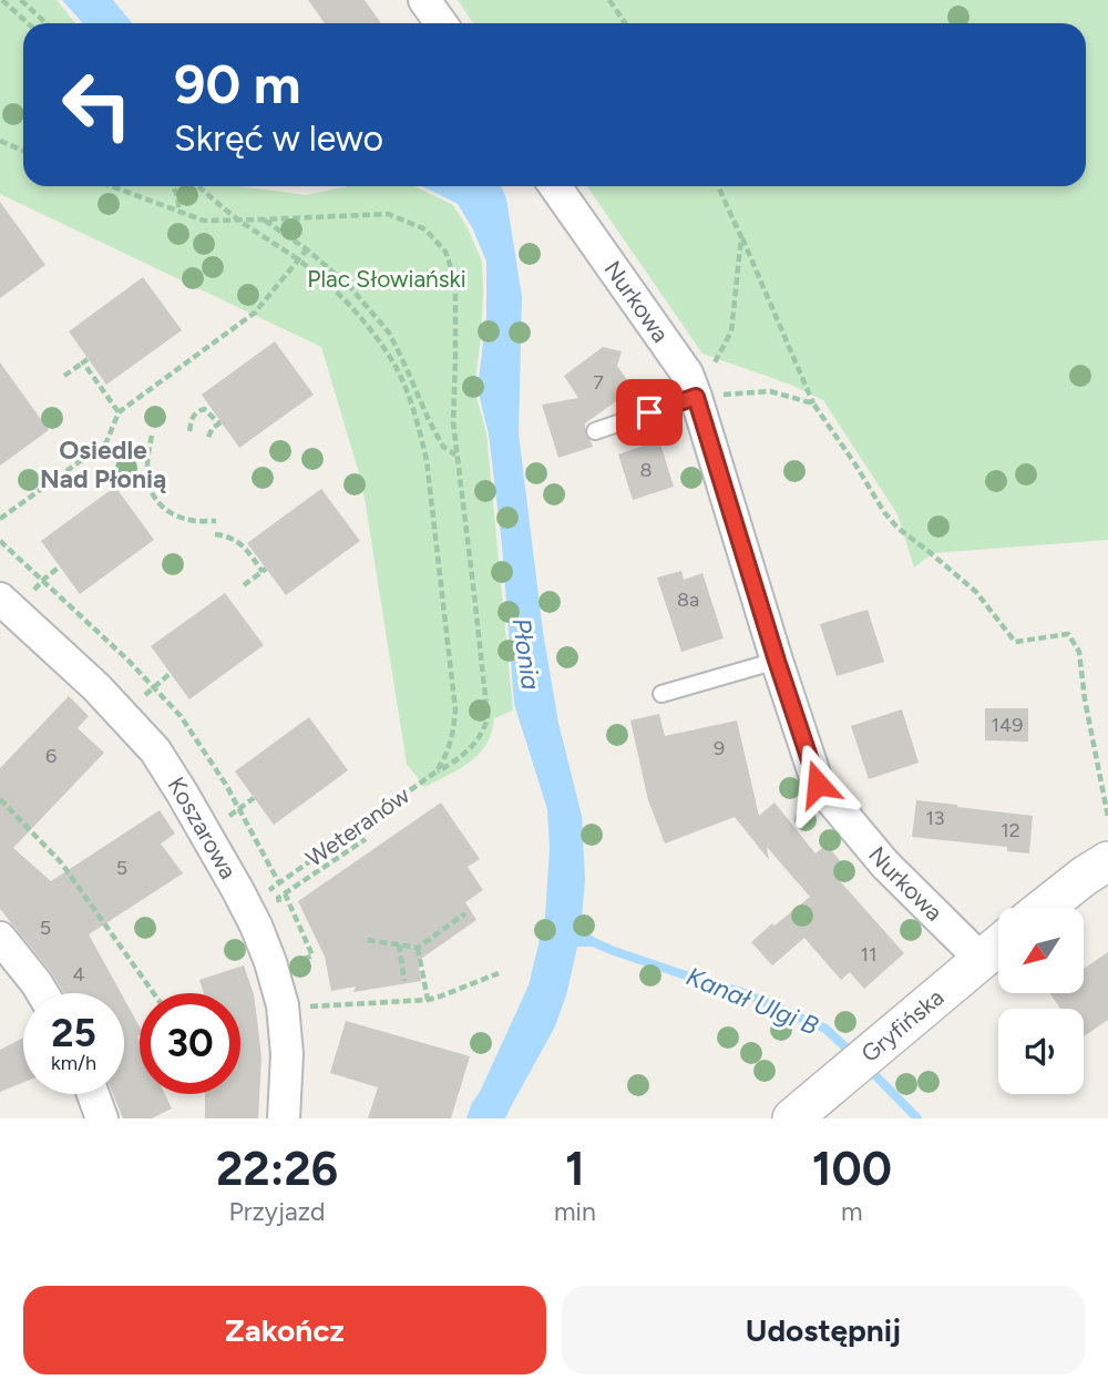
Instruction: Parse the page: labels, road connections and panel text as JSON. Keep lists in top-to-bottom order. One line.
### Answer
{"streets":{"street":["Nurkowa","Koszarowa","Gryfińska"],"path":["Weteranów"]},"crossings":[["Nurkowa","Gryfińska"],["Weteranów","Koszarowa"]],"districts":["Osiedle Nad Płonią"],"water":["Płonia","Kanał Ulgi B"],"parks":["Plac Słowiański"],"house_numbers":["7","8","8a","149","9","6","13","12","5","5","11","4"],"north":"bottom left","page":{"turn":["90 m","Skręć w lewo"],"speed":"25 km/h","limit":"30","eta":["22:26","Przyjazd","1","min","100","m"],"buttons":["Zakończ","Udostępnij"]}}
